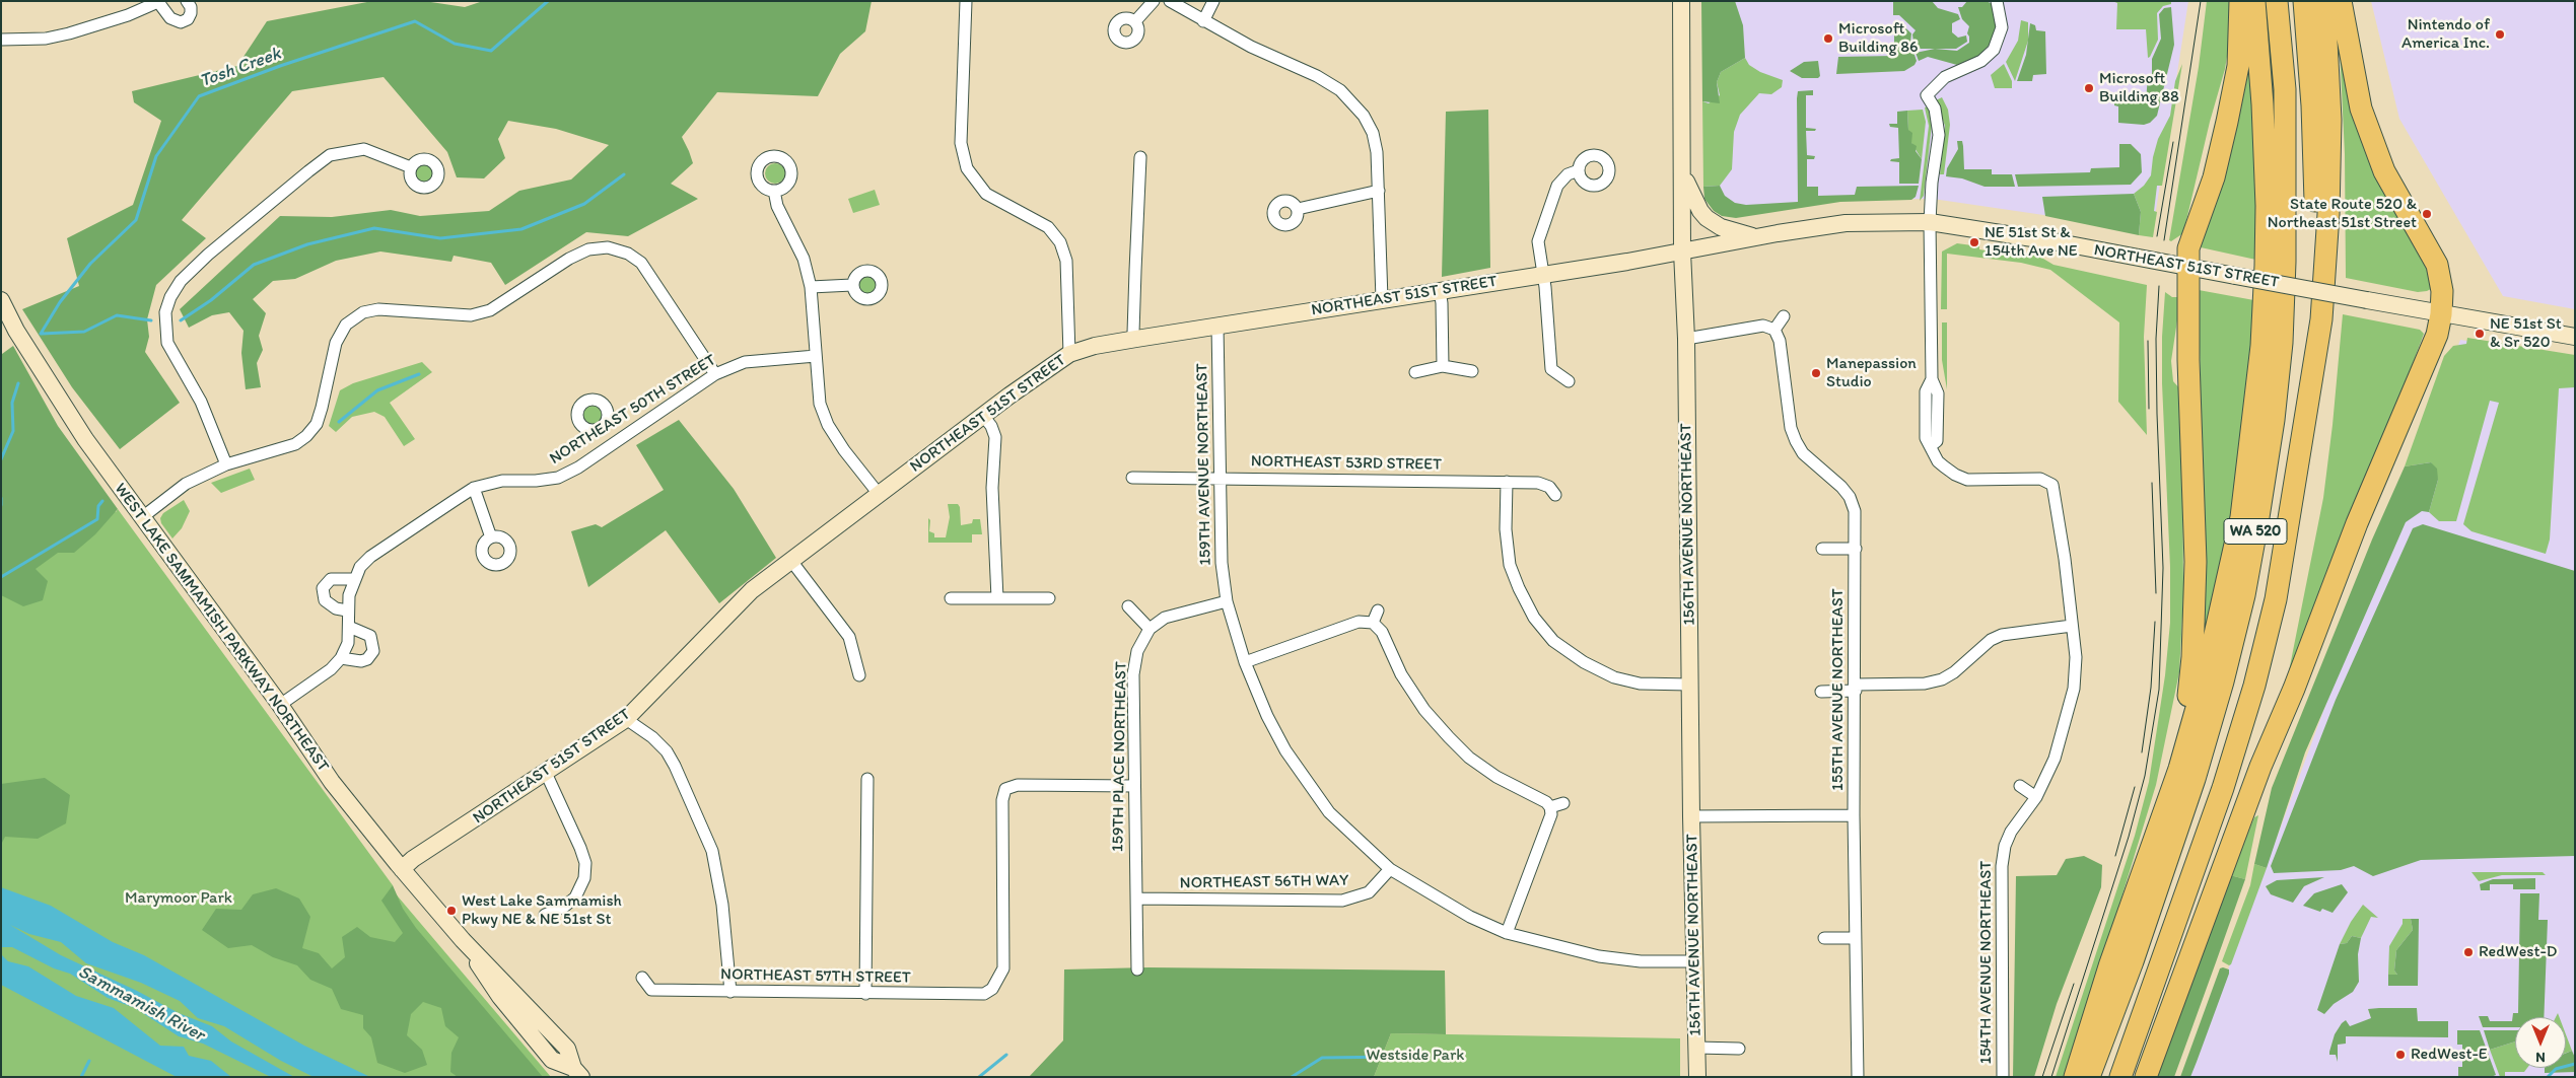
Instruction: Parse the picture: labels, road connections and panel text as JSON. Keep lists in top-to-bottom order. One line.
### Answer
{"streets":{"highway":["WA 520"],"main road":["NORTHEAST 51ST STREET","156TH AVENUE NORTHEAST","WEST LAKE SAMMAMISH PARKWAY NORTHEAST"],"street":["NORTHEAST 50TH STREET","NORTHEAST 53RD STREET","159TH AVENUE NORTHEAST","155TH AVENUE NORTHEAST","159TH PLACE NORTHEAST","NORTHEAST 56TH WAY","154TH AVENUE NORTHEAST","NORTHEAST 57TH STREET"]},"crossings":[["NORTHEAST 51ST STREET","159TH AVENUE NORTHEAST"],["NORTHEAST 51ST STREET","156TH AVENUE NORTHEAST"],["NORTHEAST 51ST STREET","WEST LAKE SAMMAMISH PARKWAY NORTHEAST"],["NORTHEAST 51ST STREET","154TH AVENUE NORTHEAST"],["NORTHEAST 50TH STREET","WEST LAKE SAMMAMISH PARKWAY NORTHEAST"],["NORTHEAST 53RD STREET","159TH AVENUE NORTHEAST"],["159TH AVENUE NORTHEAST","NORTHEAST 56TH WAY"],["159TH PLACE NORTHEAST","NORTHEAST 56TH WAY"],["159TH PLACE NORTHEAST","NORTHEAST 57TH STREET"]],"water":["Tosh Creek","Sammamish River"],"parks":["Marymoor Park","Westside Park"],"places":["Nintendo of America Inc.","Microsoft Building 86","Microsoft Building 88","State Route 520 & Northeast 51st Street","NE 51st St & 154th Ave NE","NE 51st St & Sr 520","Manepassion Studio","West Lake Sammamish Pkwy NE & NE 51st St","RedWest-D","RedWest-E"],"north":"bottom"}
